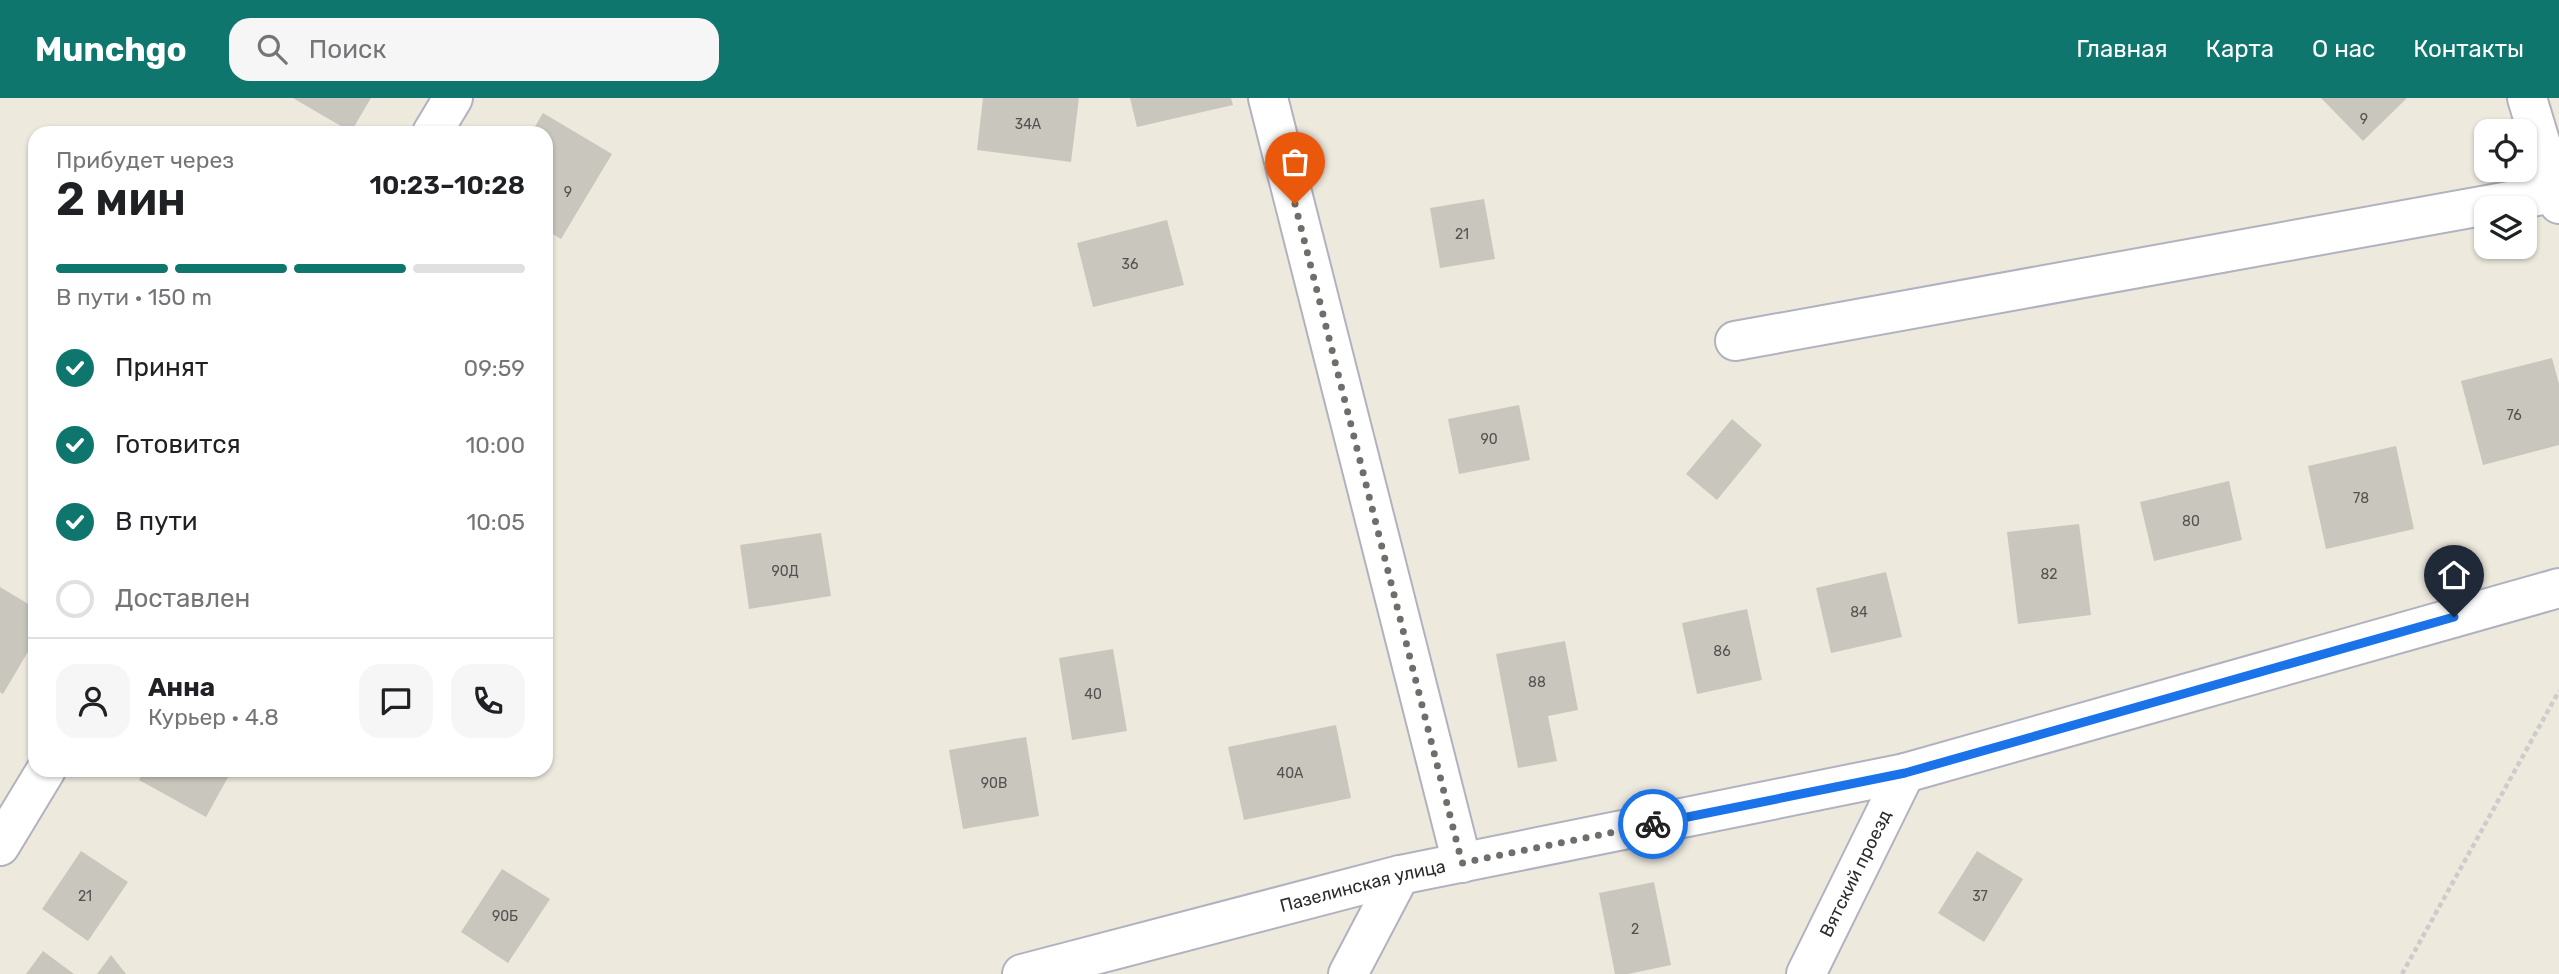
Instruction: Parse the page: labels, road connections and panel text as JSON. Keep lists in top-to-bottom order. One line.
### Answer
{"streets":{"street":["Вятский проезд","Пазелинская улица"]},"crossings":[["Вятский проезд","Пазелинская улица"]],"house_numbers":["9","34А","9","21","36","76","90","78","80","90Д","82","84","86","88","40","40А","90В","21","37","90Б","2"],"page":{"header":"Munchgo","search":"Поиск","nav":["Главная","Карта","О нас","Контакты"],"heading":["2 мин","Прибудет через","10:23–10:28"],"panel":["Анна","Курьер · 4.8"],"bar":"В пути · 150 m","list":[["Принят","09:59"],["Готовится","10:00"],["В пути","10:05"],"Доставлен"]}}
